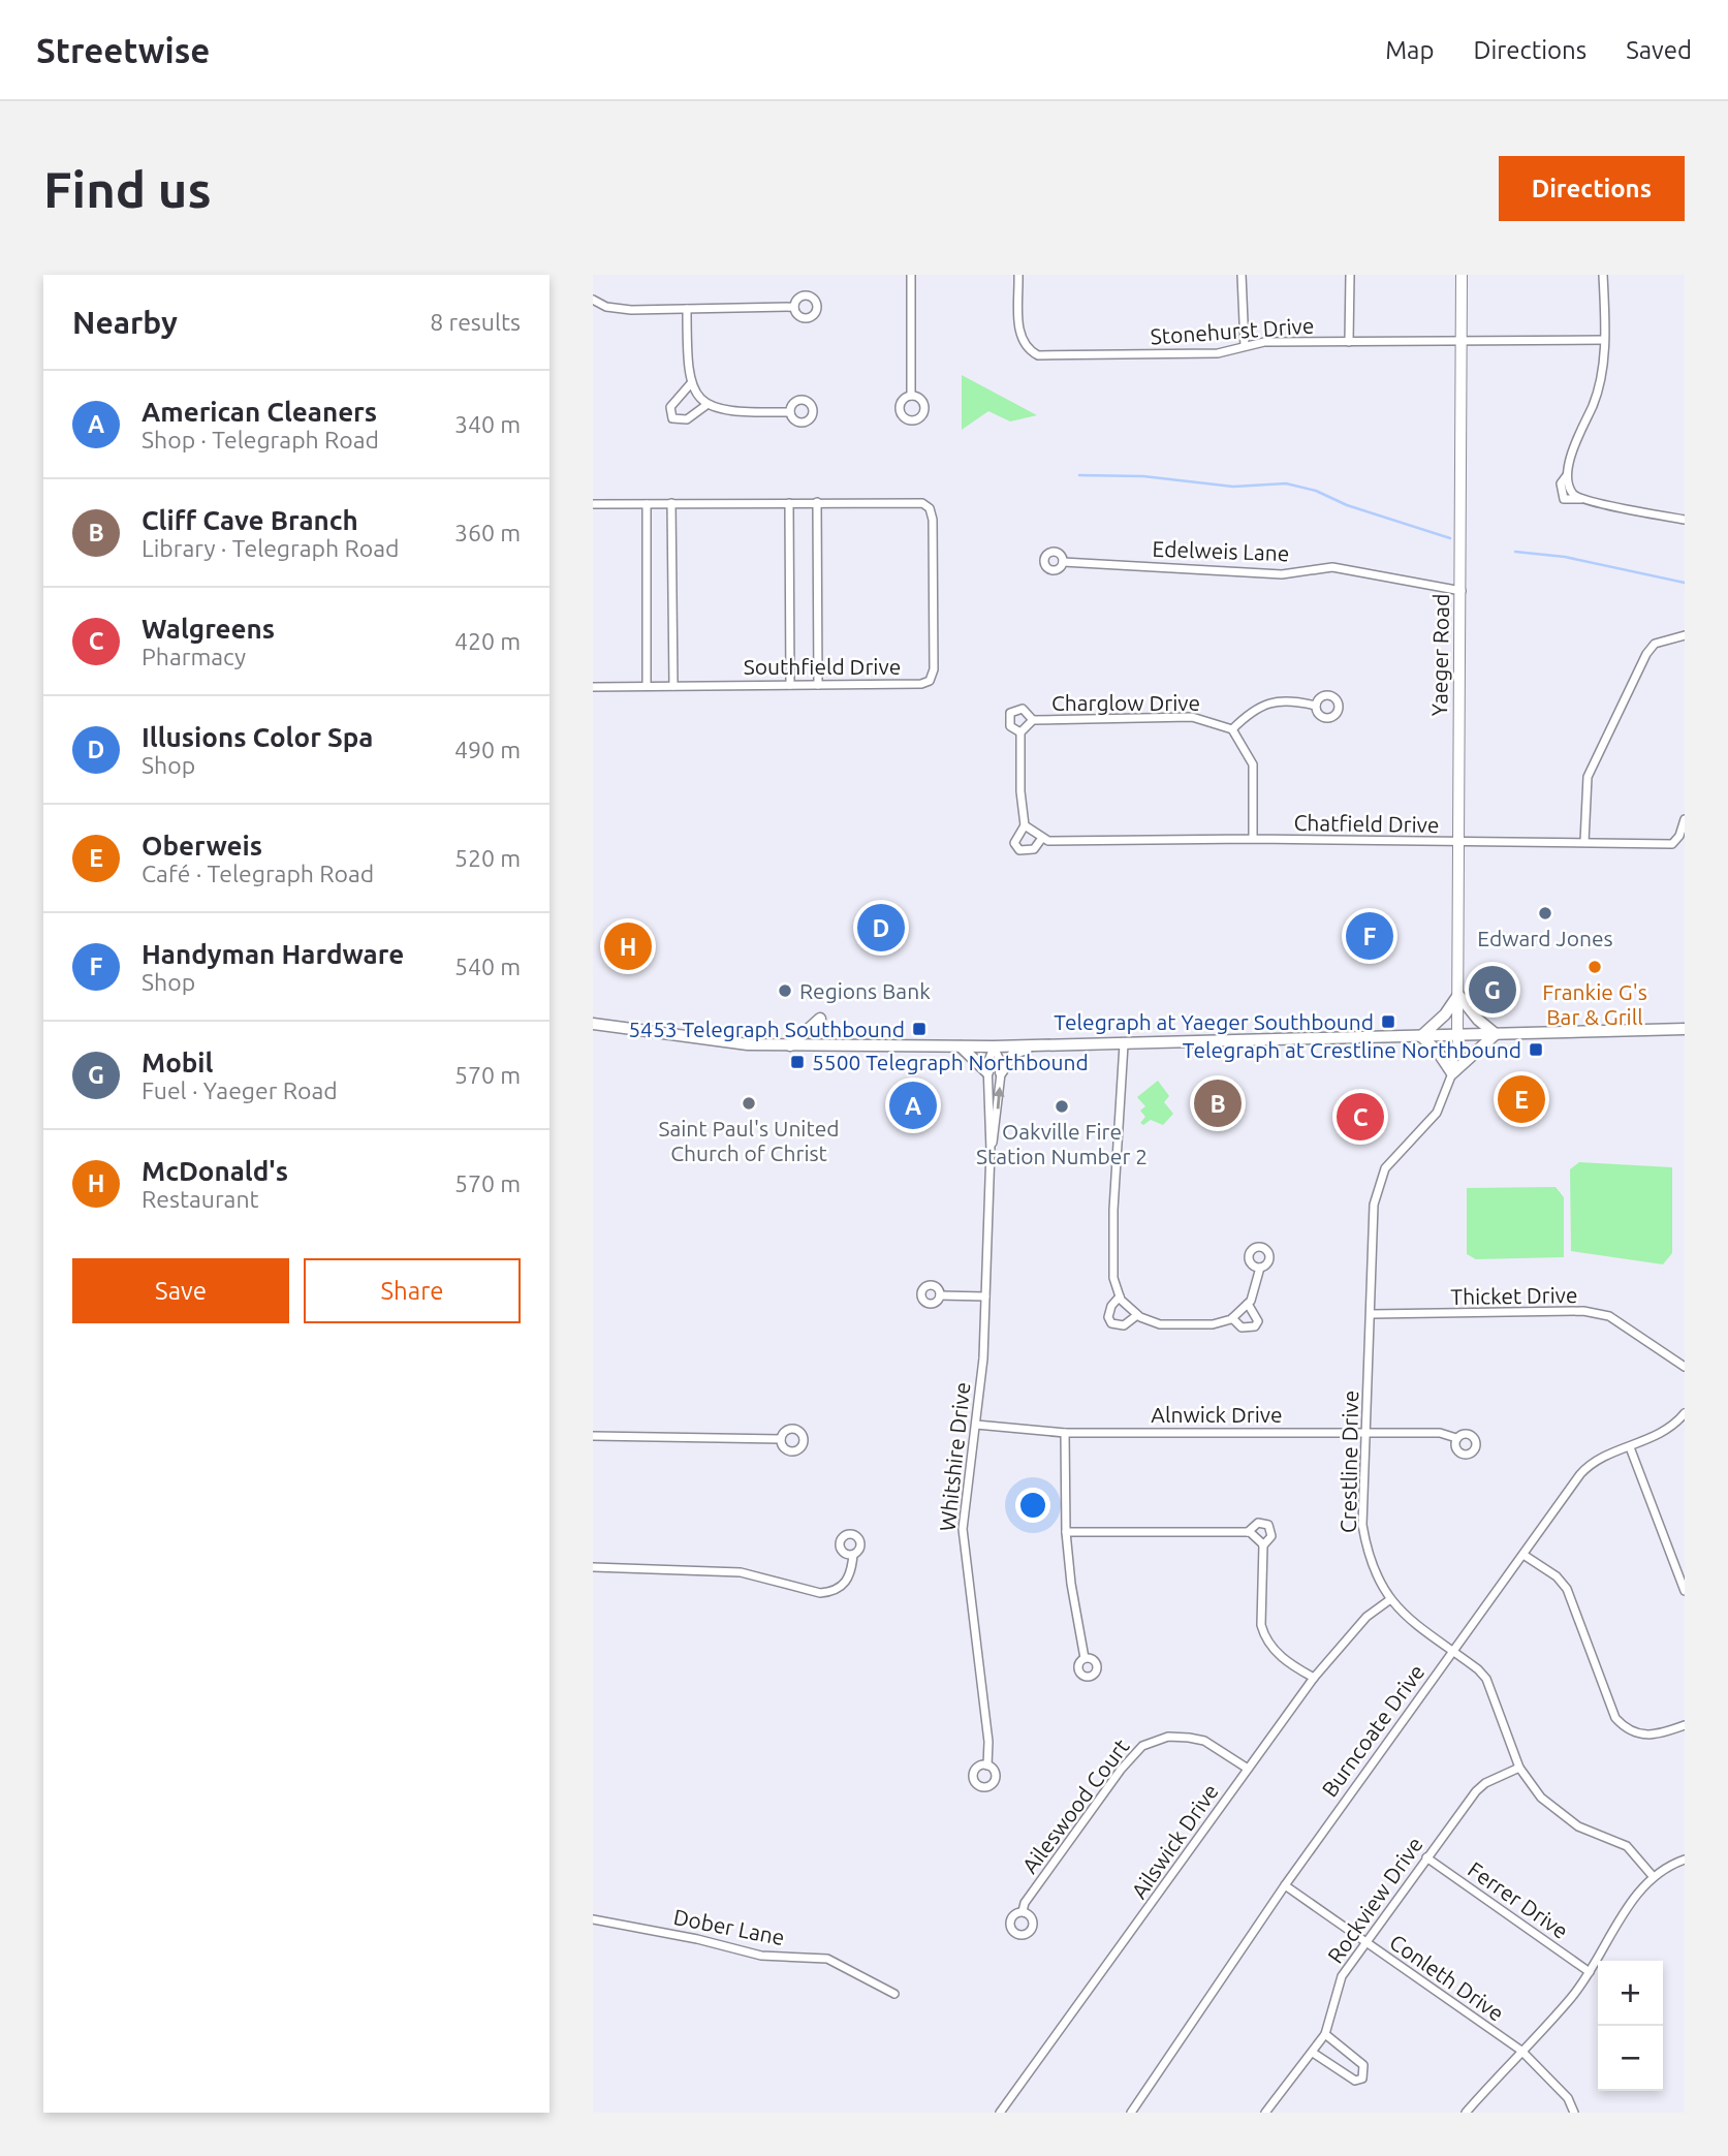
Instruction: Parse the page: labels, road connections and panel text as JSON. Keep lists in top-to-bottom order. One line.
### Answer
{"streets":{"street":["Stonehurst Drive","Edelweis Lane","Yaeger Road","Southfield Drive","Charglow Drive","Chatfield Drive","Thicket Drive","Alnwick Drive","Whitshire Drive","Crestline Drive","Burncoate Drive","Aileswood Court","Ailswick Drive","Rockview Drive","Ferrer Drive","Dober Lane","Conleth Drive"]},"crossings":[["Stonehurst Drive","Yaeger Road"],["Edelweis Lane","Yaeger Road"],["Yaeger Road","Chatfield Drive"],["Yaeger Road","Crestline Drive"],["Charglow Drive","Chatfield Drive"],["Thicket Drive","Crestline Drive"],["Alnwick Drive","Whitshire Drive"],["Alnwick Drive","Crestline Drive"],["Crestline Drive","Burncoate Drive"],["Crestline Drive","Ailswick Drive"],["Crestline Drive","Rockview Drive"],["Burncoate Drive","Conleth Drive"],["Aileswood Court","Ailswick Drive"],["Rockview Drive","Ferrer Drive"],["Rockview Drive","Conleth Drive"]],"places":{"other":["Edward Jones","Frankie G's Bar & Grill","Regions Bank","Saint Paul's United Church of Christ","Oakville Fire Station Number 2"],"transit":["Telegraph at Yaeger Southbound","5453 Telegraph Southbound","Telegraph at Crestline Northbound","5500 Telegraph Northbound"]},"page":{"header":"Streetwise","nav":["Map","Directions","Saved"],"buttons":["Directions",["Save","Share"]],"title":"Find us","heading":["Nearby","8 results"],"list":[{"mark":"A","name":"American Cleaners","note":"Shop · Telegraph Road","value":"340 m"},{"mark":"B","name":"Cliff Cave Branch","note":"Library · Telegraph Road","value":"360 m"},{"mark":"C","name":"Walgreens","note":"Pharmacy","value":"420 m"},{"mark":"D","name":"Illusions Color Spa","note":"Shop","value":"490 m"},{"mark":"E","name":"Oberweis","note":"Café · Telegraph Road","value":"520 m"},{"mark":"F","name":"Handyman Hardware","note":"Shop","value":"540 m"},{"mark":"G","name":"Mobil","note":"Fuel · Yaeger Road","value":"570 m"},{"mark":"H","name":"McDonald's","note":"Restaurant","value":"570 m"}],"pins":["D","F","H","G","E","B","A","C"],"map_buttons":["+","−"]}}
